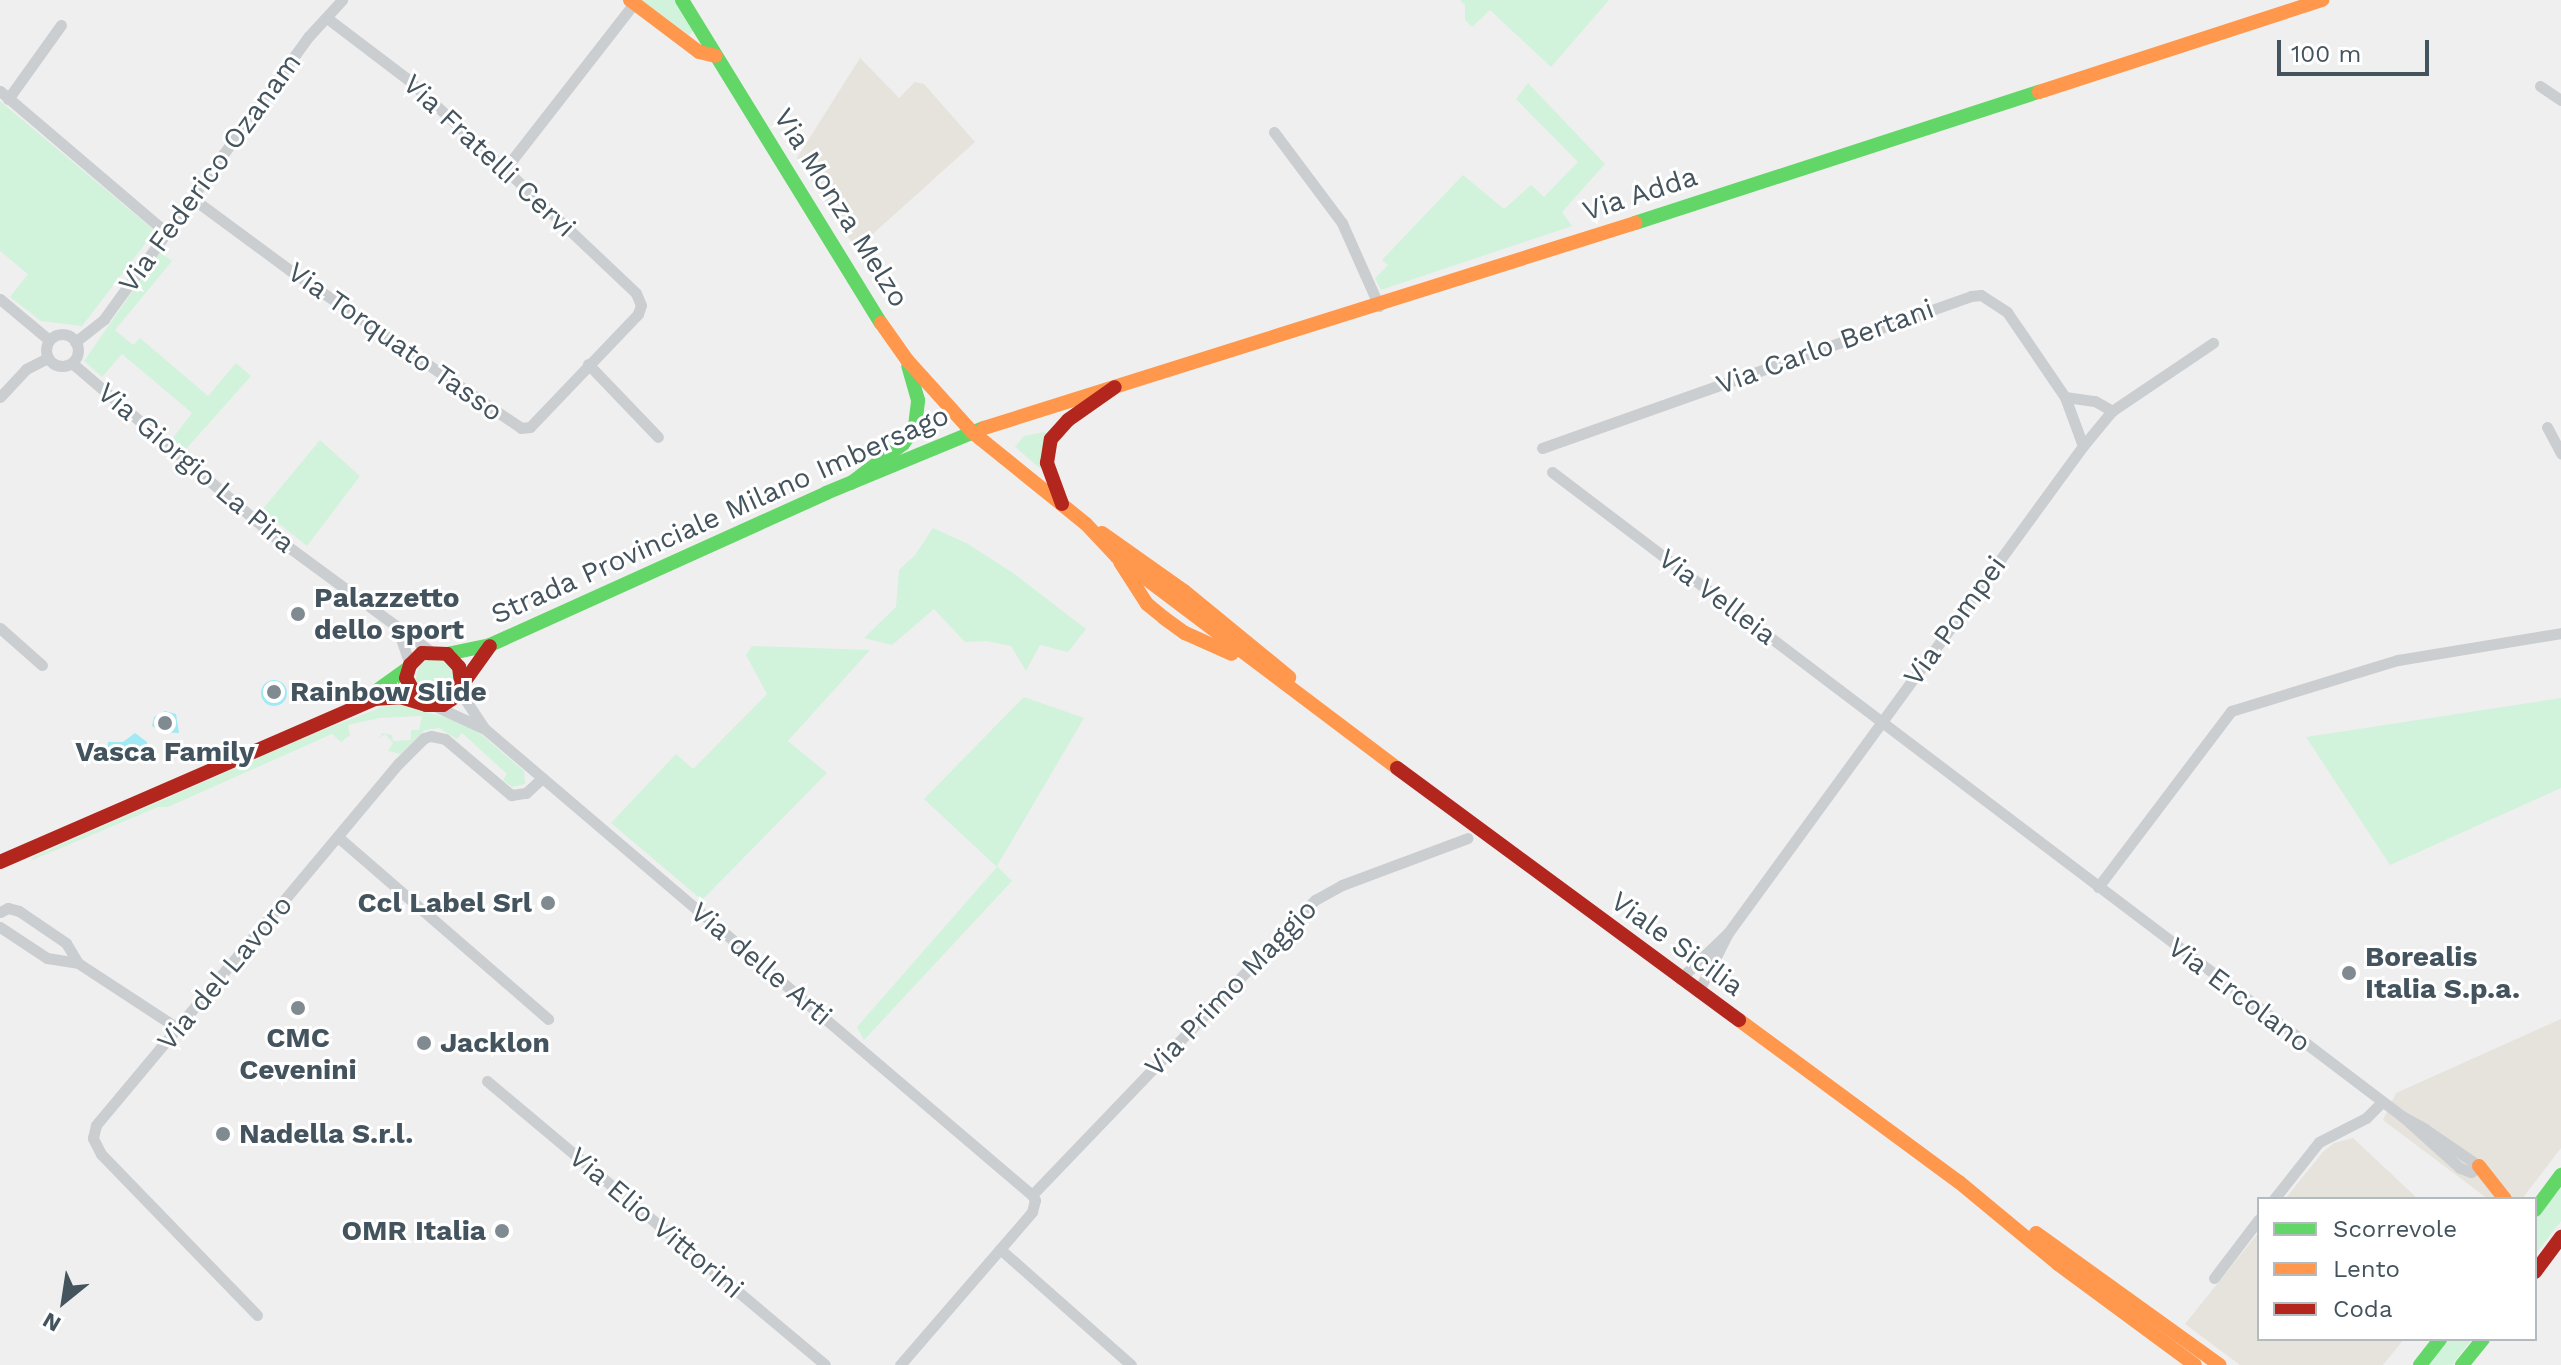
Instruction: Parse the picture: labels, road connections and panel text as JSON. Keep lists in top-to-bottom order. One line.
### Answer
{"streets":{"main road":["Via Adda","Via Monza Melzo","Strada Provinciale Milano Imbersago","Viale Sicilia"],"street":["Via Fratelli Cervi","Via Federico Ozanam","Via Torquato Tasso","Via Carlo Bertani","Via Giorgio La Pira","Via Velleia","Via Pompei","Via delle Arti","Via del Lavoro","Via Primo Maggio","Via Ercolano","Via Elio Vittorini"]},"crossings":[["Via Fratelli Cervi","Via Federico Ozanam"],["Via Fratelli Cervi","Via Torquato Tasso"],["Via Federico Ozanam","Via Torquato Tasso"],["Via Federico Ozanam","Via Giorgio La Pira"],["Via Adda","Via Monza Melzo"],["Via Adda","Strada Provinciale Milano Imbersago"],["Via Adda","Viale Sicilia"],["Via Monza Melzo","Strada Provinciale Milano Imbersago"],["Via Monza Melzo","Viale Sicilia"],["Via Carlo Bertani","Via Pompei"],["Via Giorgio La Pira","Strada Provinciale Milano Imbersago"],["Via Giorgio La Pira","Via delle Arti"],["Strada Provinciale Milano Imbersago","Viale Sicilia"],["Strada Provinciale Milano Imbersago","Via delle Arti"],["Via Velleia","Via Pompei"],["Via Velleia","Via Ercolano"],["Via Pompei","Viale Sicilia"],["Via Pompei","Via Ercolano"],["Via delle Arti","Via del Lavoro"],["Via delle Arti","Via Primo Maggio"]],"places":["Palazzetto dello sport","Rainbow Slide","Vasca Family","Ccl Label Srl","Borealis Italia S.p.a.","CMC Cevenini","Jacklon","Nadella S.r.l.","OMR Italia"],"legend":["Scorrevole","Lento","Coda"],"scale_bar":"100 m","north":"bottom left"}
